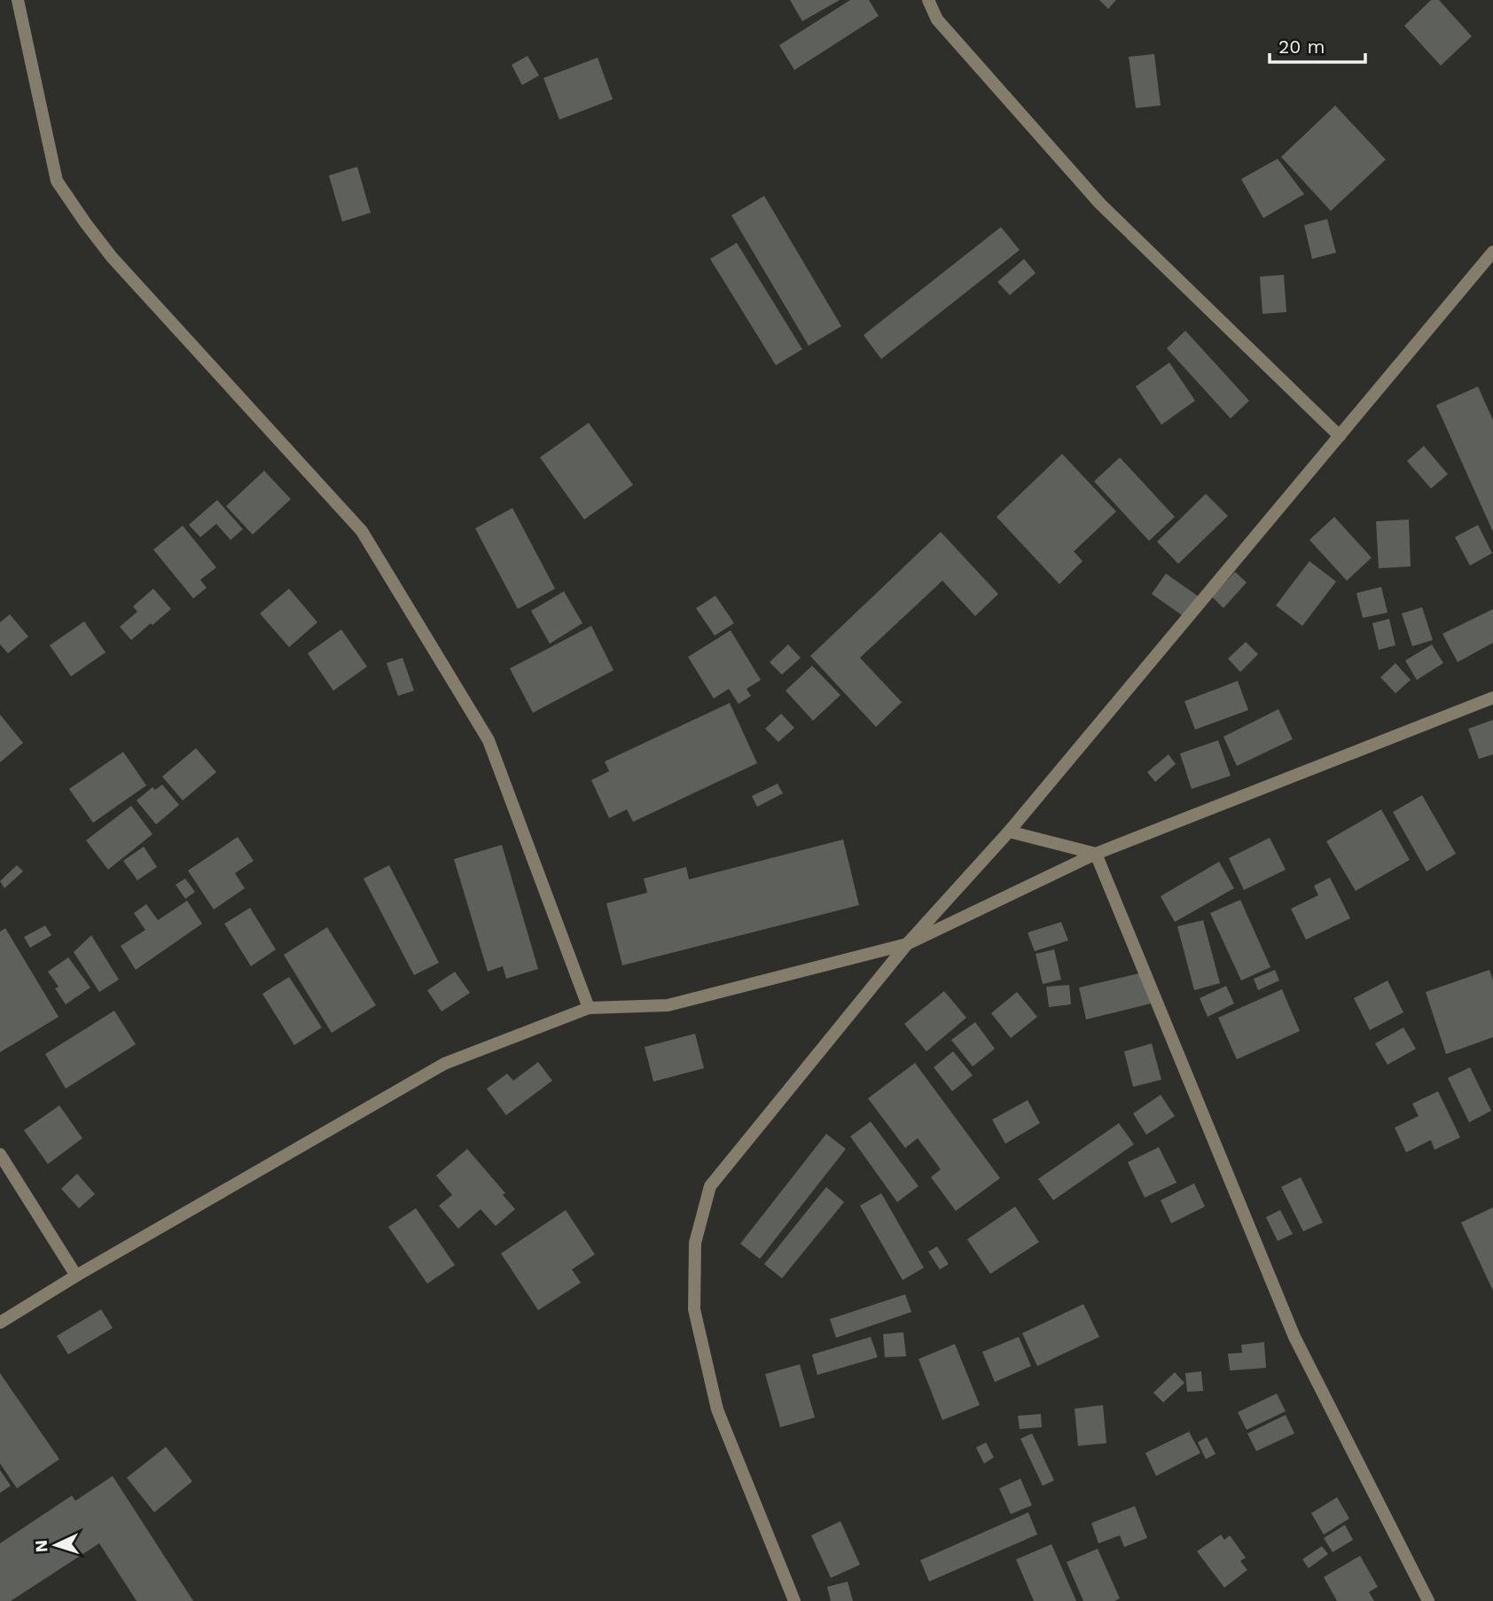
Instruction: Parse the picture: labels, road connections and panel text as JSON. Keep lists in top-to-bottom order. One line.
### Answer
{"scale_bar":"20 m","north":"left"}
